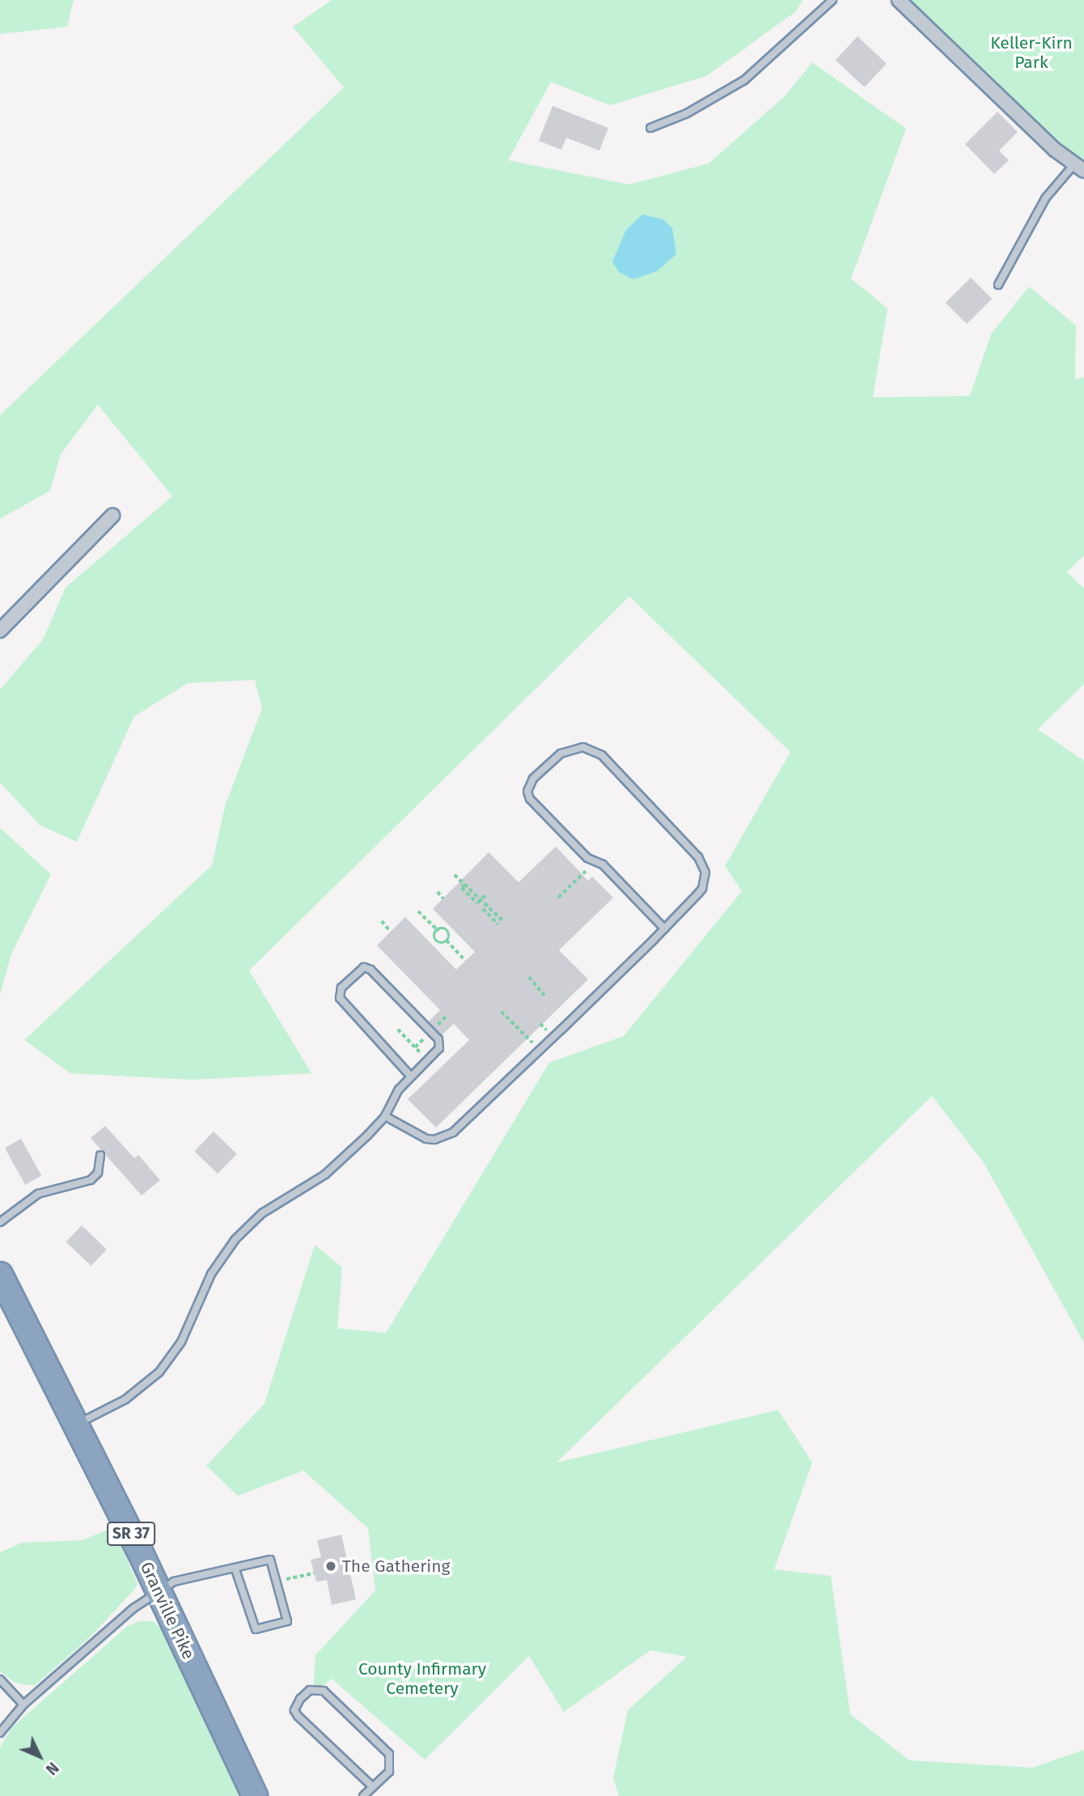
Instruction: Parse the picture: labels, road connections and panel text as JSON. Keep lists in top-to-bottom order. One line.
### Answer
{"streets":{"highway":["SR 37","Granville Pike"]},"parks":["Keller-Kirn Park","County Infirmary Cemetery"],"places":["The Gathering"],"north":"bottom right"}
